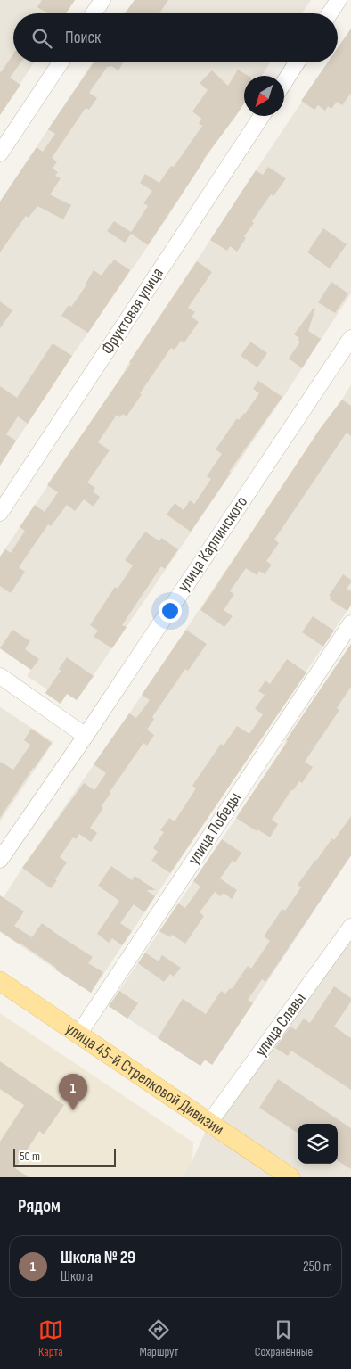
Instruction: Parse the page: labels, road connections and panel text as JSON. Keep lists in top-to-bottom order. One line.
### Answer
{"streets":{"main road":["улица 45-й Стрелковой Дивизии"],"street":["Фруктовая улица","улица Карпинского","улица Победы","улица Славы"]},"crossings":[["улица Победы","улица 45-й Стрелковой Дивизии"],["улица Славы","улица 45-й Стрелковой Дивизии"]],"scale_bar":"50 m","north":"bottom left","page":{"search":"Поиск","pins":"1","scale":"50 m","heading":"Рядом","list":[{"mark":"1","name":"Школа № 29","note":"Школа","value":"250 m"}],"nav":["Карта","Маршрут","Сохранённые"]}}
